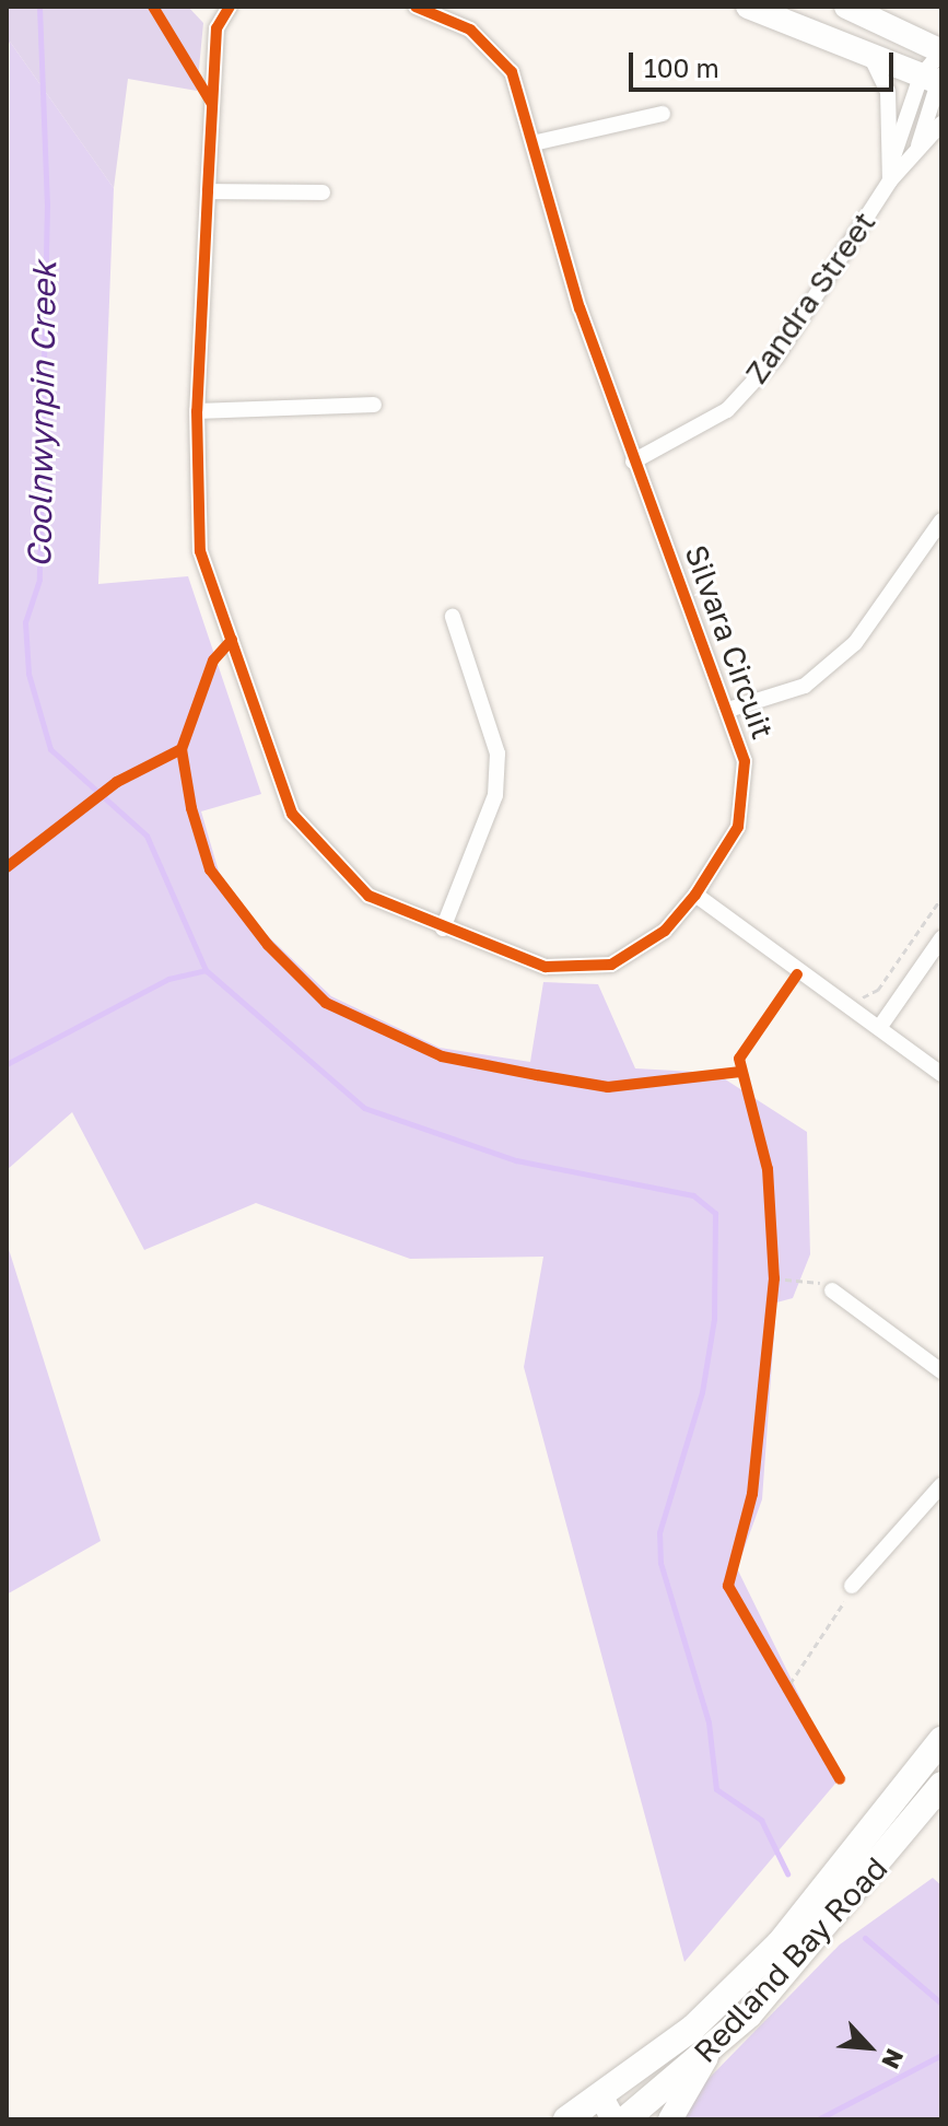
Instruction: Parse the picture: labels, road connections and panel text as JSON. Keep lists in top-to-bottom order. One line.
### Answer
{"streets":{"main road":["Redland Bay Road"],"street":["Zandra Street","Silvara Circuit"]},"crossings":[["Zandra Street","Silvara Circuit"]],"water":["Coolnwynpin Creek"],"scale_bar":"100 m","north":"bottom right"}
